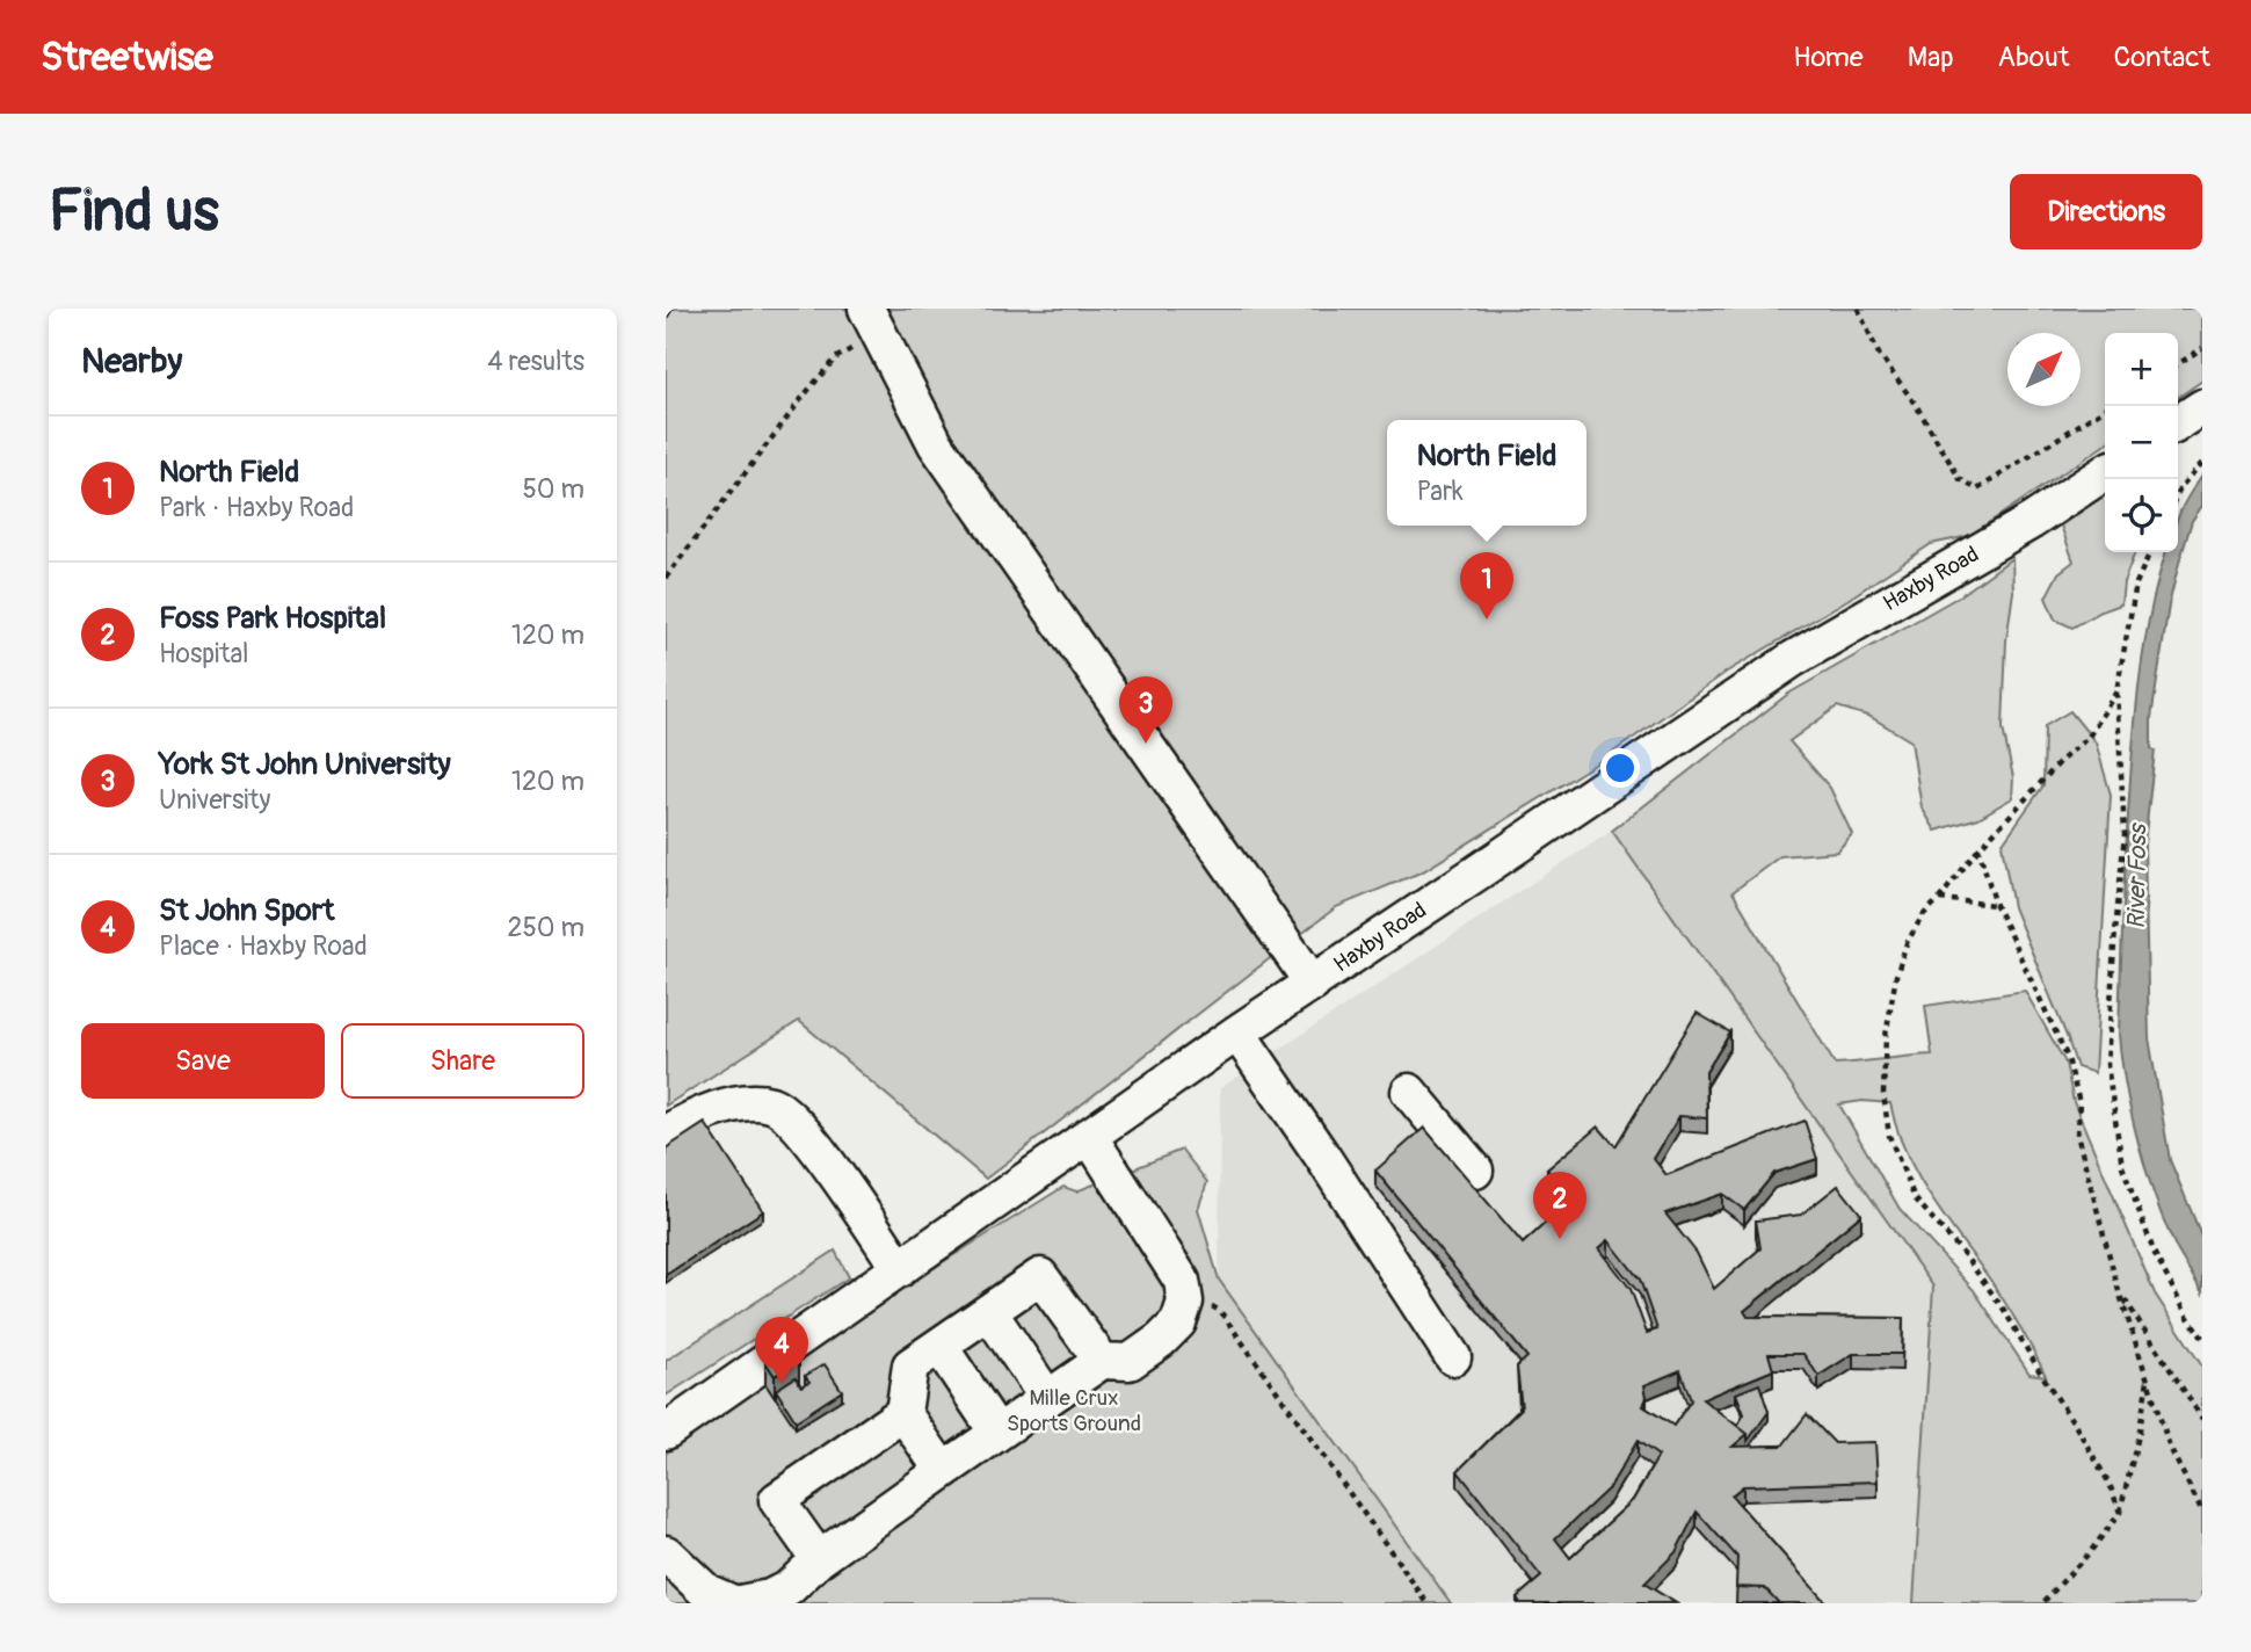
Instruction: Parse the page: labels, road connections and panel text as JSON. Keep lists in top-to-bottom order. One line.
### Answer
{"streets":{"street":["Haxby Road"]},"water":["River Foss"],"parks":["Mille Crux Sports Ground"],"north":"top right","page":{"header":"Streetwise","nav":["Home","Map","About","Contact"],"buttons":["Directions",["Save","Share"]],"title":"Find us","heading":["Nearby","4 results"],"map_buttons":["+","−"],"list":[{"mark":"1","name":"North Field","note":"Park · Haxby Road","value":"50 m"},{"mark":"2","name":"Foss Park Hospital","note":"Hospital","value":"120 m"},{"mark":"3","name":"York St John University","note":"University","value":"120 m"},{"mark":"4","name":"St John Sport","note":"Place · Haxby Road","value":"250 m"}],"popup":["North Field","Park"],"pins":["1","3","2","4"]}}
